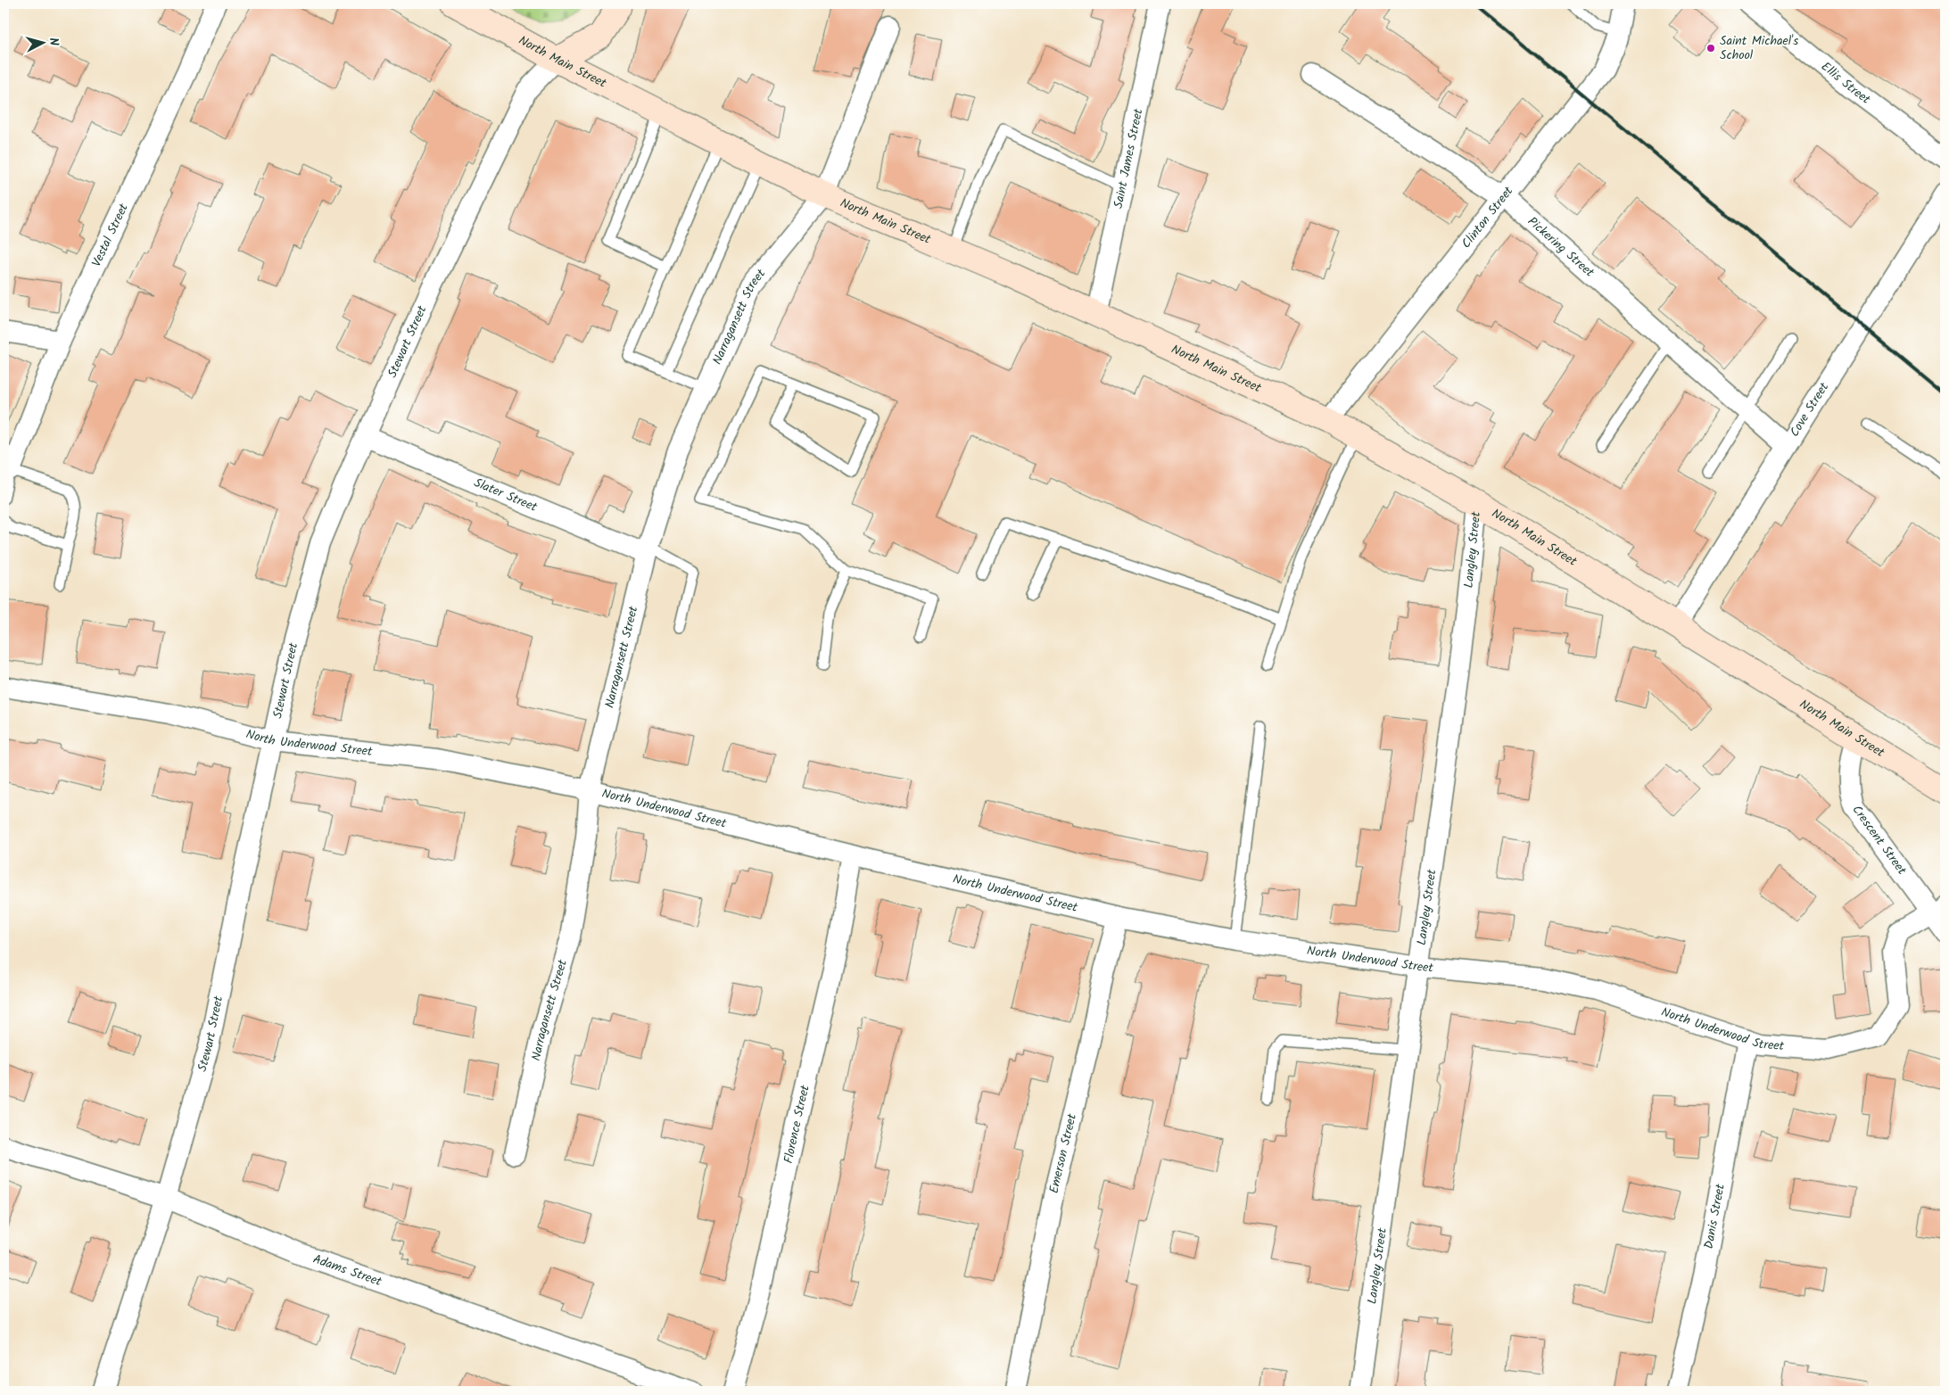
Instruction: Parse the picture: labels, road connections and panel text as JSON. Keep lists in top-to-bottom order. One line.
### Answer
{"streets":{"main road":["North Main Street"],"street":["Ellis Street","Saint James Street","Clinton Street","Vestal Street","Pickering Street","Narragansett Street","Stewart Street","Cove Street","Slater Street","Langley Street","North Underwood Street","Crescent Street","Florence Street","Emerson Street","Danis Street","Adams Street"]},"crossings":[["North Main Street","Saint James Street"],["North Main Street","Clinton Street"],["North Main Street","Narragansett Street"],["North Main Street","Stewart Street"],["North Main Street","Cove Street"],["North Main Street","Langley Street"],["North Main Street","Crescent Street"],["Clinton Street","Pickering Street"],["Pickering Street","Cove Street"],["Narragansett Street","Slater Street"],["Narragansett Street","North Underwood Street"],["Stewart Street","Slater Street"],["Stewart Street","North Underwood Street"],["Stewart Street","Adams Street"],["Langley Street","North Underwood Street"],["North Underwood Street","Crescent Street"],["North Underwood Street","Florence Street"],["North Underwood Street","Emerson Street"],["North Underwood Street","Danis Street"]],"places":["Saint Michael's School"],"north":"right"}
